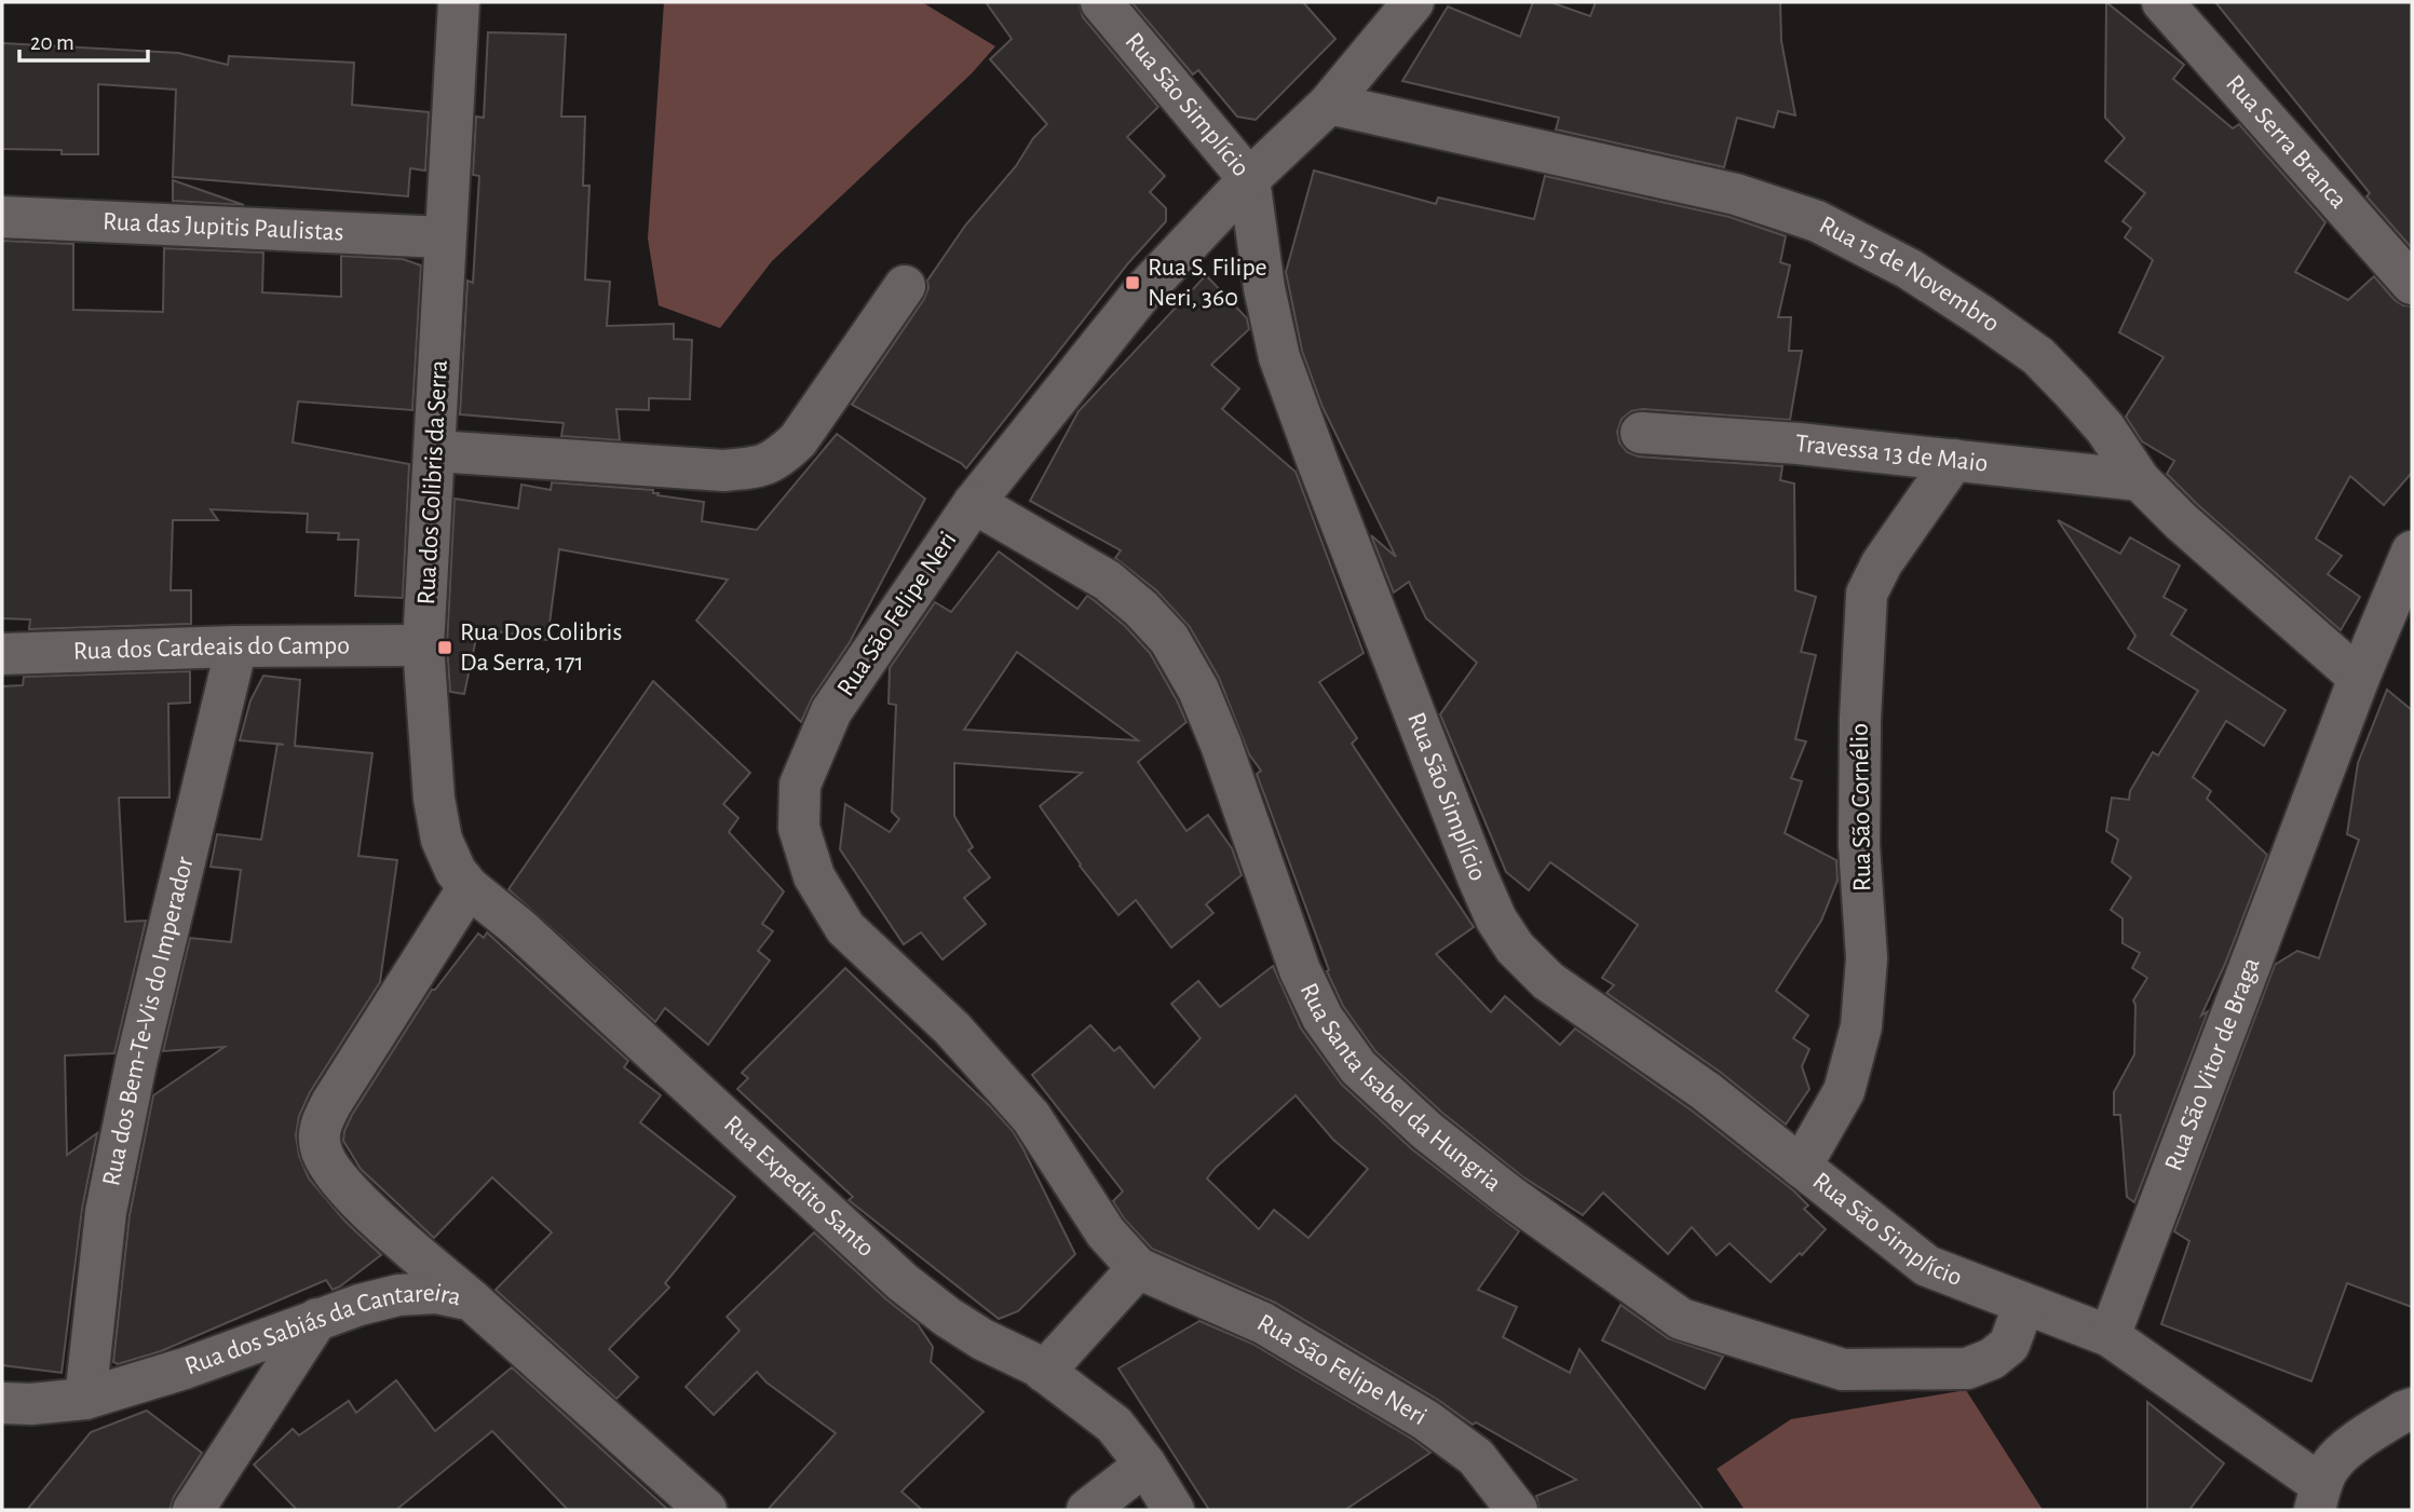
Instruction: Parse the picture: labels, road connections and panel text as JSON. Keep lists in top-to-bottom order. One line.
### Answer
{"streets":{"street":["Rua São Simplício","Rua Serra Branca","Rua das Jupitis Paulistas","Rua 15 de Novembro","Travessa 13 de Maio","Rua dos Colibris da Serra","Rua São Felipe Neri","Rua dos Cardeais do Campo","Rua São Cornélio","Rua dos Bem-Te-Vis do Imperador","Rua São Vitor de Braga","Rua Santa Isabel da Hungria","Rua Expedito Santo","Rua dos Sabiás da Cantareira"]},"crossings":[["Rua São Simplício","Rua São Felipe Neri"],["Rua São Simplício","Rua São Cornélio"],["Rua São Simplício","Rua São Vitor de Braga"],["Rua São Simplício","Rua Santa Isabel da Hungria"],["Rua das Jupitis Paulistas","Rua dos Colibris da Serra"],["Rua 15 de Novembro","Travessa 13 de Maio"],["Rua 15 de Novembro","Rua São Felipe Neri"],["Rua 15 de Novembro","Rua São Vitor de Braga"],["Travessa 13 de Maio","Rua São Cornélio"],["Rua dos Colibris da Serra","Rua dos Cardeais do Campo"],["Rua dos Colibris da Serra","Rua Expedito Santo"],["Rua São Felipe Neri","Rua Santa Isabel da Hungria"],["Rua dos Cardeais do Campo","Rua dos Bem-Te-Vis do Imperador"],["Rua dos Bem-Te-Vis do Imperador","Rua dos Sabiás da Cantareira"]],"places":{"transit":["Rua S. Filipe Neri, 360","Rua Dos Colibris Da Serra, 171"]},"scale_bar":"20 m"}
